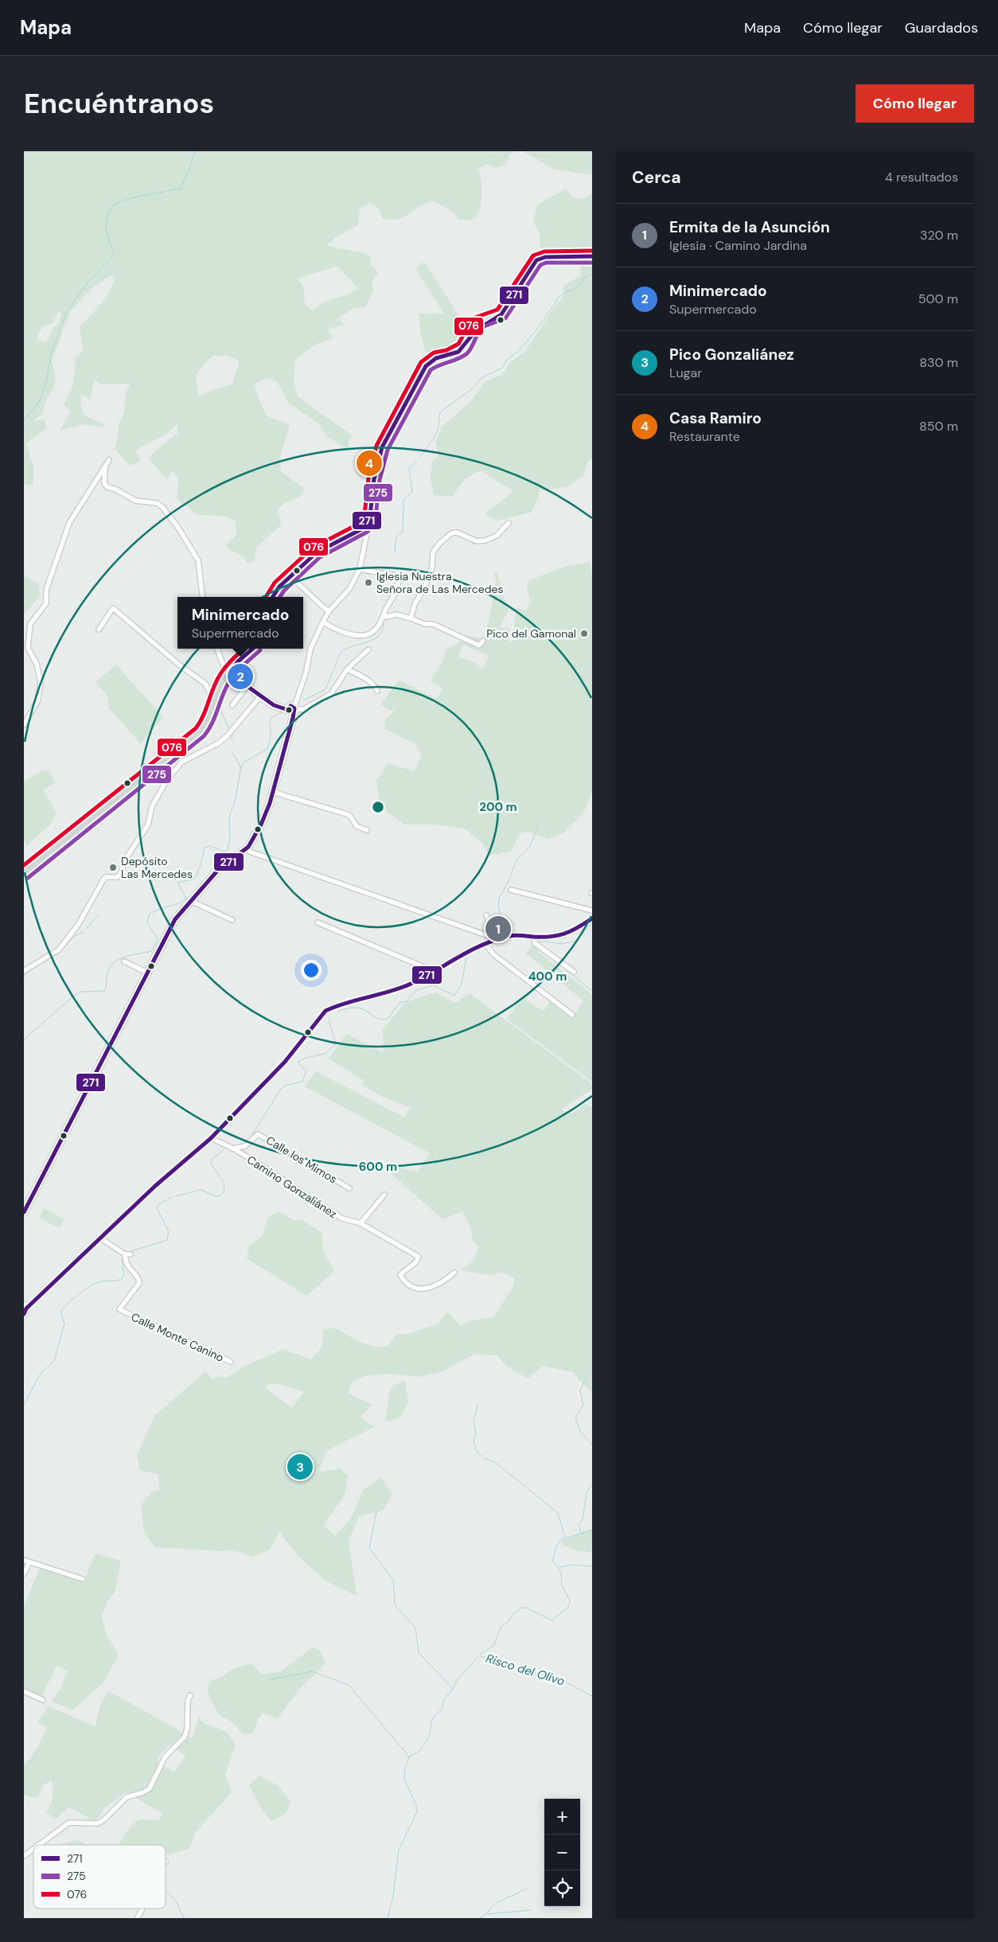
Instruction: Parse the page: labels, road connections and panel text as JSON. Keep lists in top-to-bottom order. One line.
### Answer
{"streets":{"street":["Calle los Mimos","Camino Gonzaliánez","Calle Monte Canino"]},"crossings":[["Calle los Mimos","Camino Gonzaliánez"]],"water":["Risco del Olivo"],"places":["Iglesia Nuestra Señora de Las Mercedes","Pico del Gamonal","Depósito Las Mercedes"],"lines":["transit line 076","transit line 271","transit line 275"],"legend":["271","275","076"],"page":{"header":"Mapa","nav":["Mapa","Cómo llegar","Guardados"],"buttons":"Cómo llegar","title":"Encuéntranos","heading":["Cerca","4 resultados"],"list":[{"mark":"1","name":"Ermita de la Asunción","note":"Iglesia · Camino Jardina","value":"320 m"},{"mark":"2","name":"Minimercado","note":"Supermercado","value":"500 m"},{"mark":"3","name":"Pico Gonzaliánez","note":"Lugar","value":"830 m"},{"mark":"4","name":"Casa Ramiro","note":"Restaurante","value":"850 m"}],"pins":["4","2","1","3"],"popup":["Minimercado","Supermercado"],"map_buttons":["+","−"]},"rings":["200 m","400 m","600 m"]}
